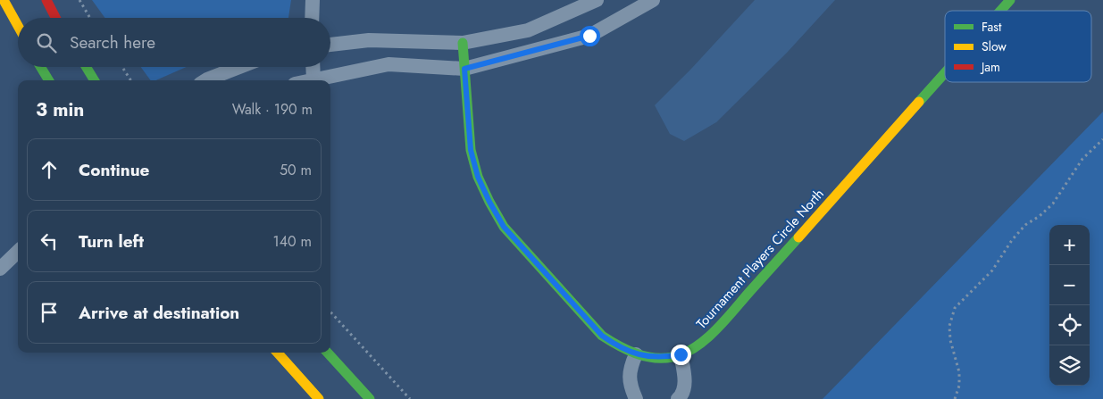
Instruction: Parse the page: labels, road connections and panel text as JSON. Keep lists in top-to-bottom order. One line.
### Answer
{"streets":{"street":["Tournament Players Circle North"]},"legend":["Fast","Slow","Jam"],"page":{"search":"Search here","heading":["3 min","Walk · 190 m"],"list":[["Continue","50 m"],["Turn left","140 m"],"Arrive at destination"],"map_buttons":["+","−"]}}
